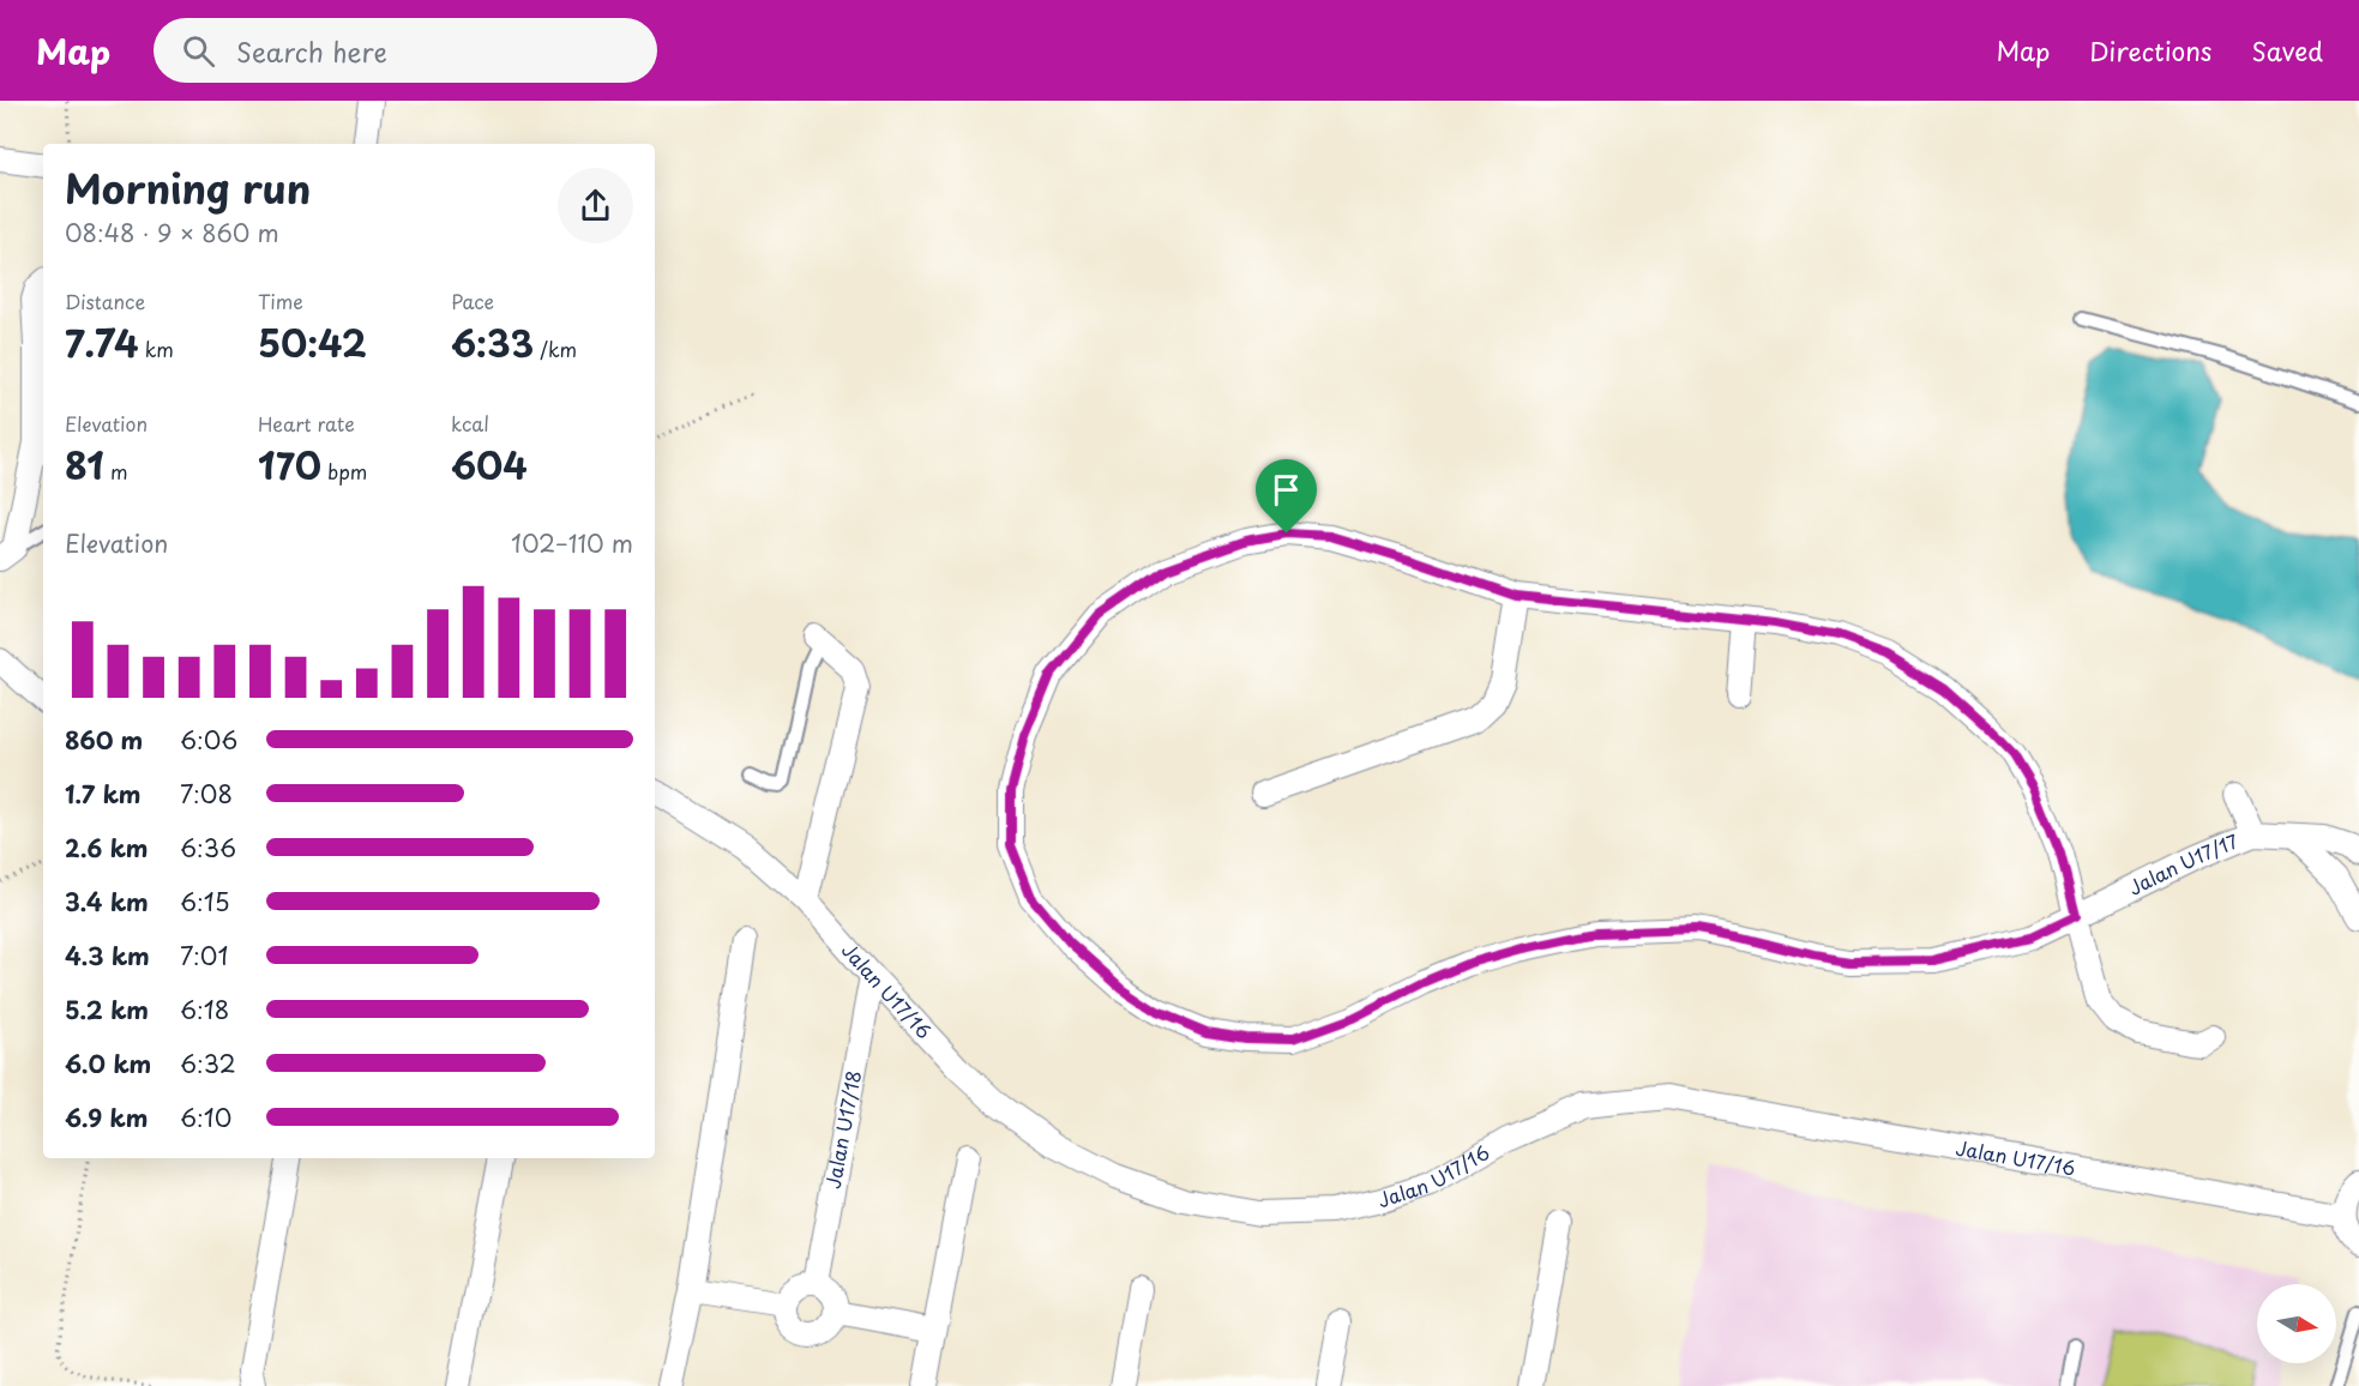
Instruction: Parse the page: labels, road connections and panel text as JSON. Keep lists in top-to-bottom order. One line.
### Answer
{"streets":{"street":["Jalan U17/17","Jalan U17/16","Jalan U17/18"]},"crossings":[["Jalan U17/16","Jalan U17/18"]],"north":"right","page":{"header":"Map","search":"Search here","nav":["Map","Directions","Saved"],"heading":["Morning run","08:48 · 9 × 860 m"],"stats":[["Distance","7.74 km"],["Time","50:42"],["Pace","6:33 /km"],["Elevation","81 m"],["Heart rate","170 bpm"],["kcal","604"]],"chart":["Elevation","102–110 m"],"list":[{"name":"860 m","note":"6:06"},{"name":"1.7 km","note":"7:08"},{"name":"2.6 km","note":"6:36"},{"name":"3.4 km","note":"6:15"},{"name":"4.3 km","note":"7:01"},{"name":"5.2 km","note":"6:18"},{"name":"6.0 km","note":"6:32"},{"name":"6.9 km","note":"6:10"}]}}
